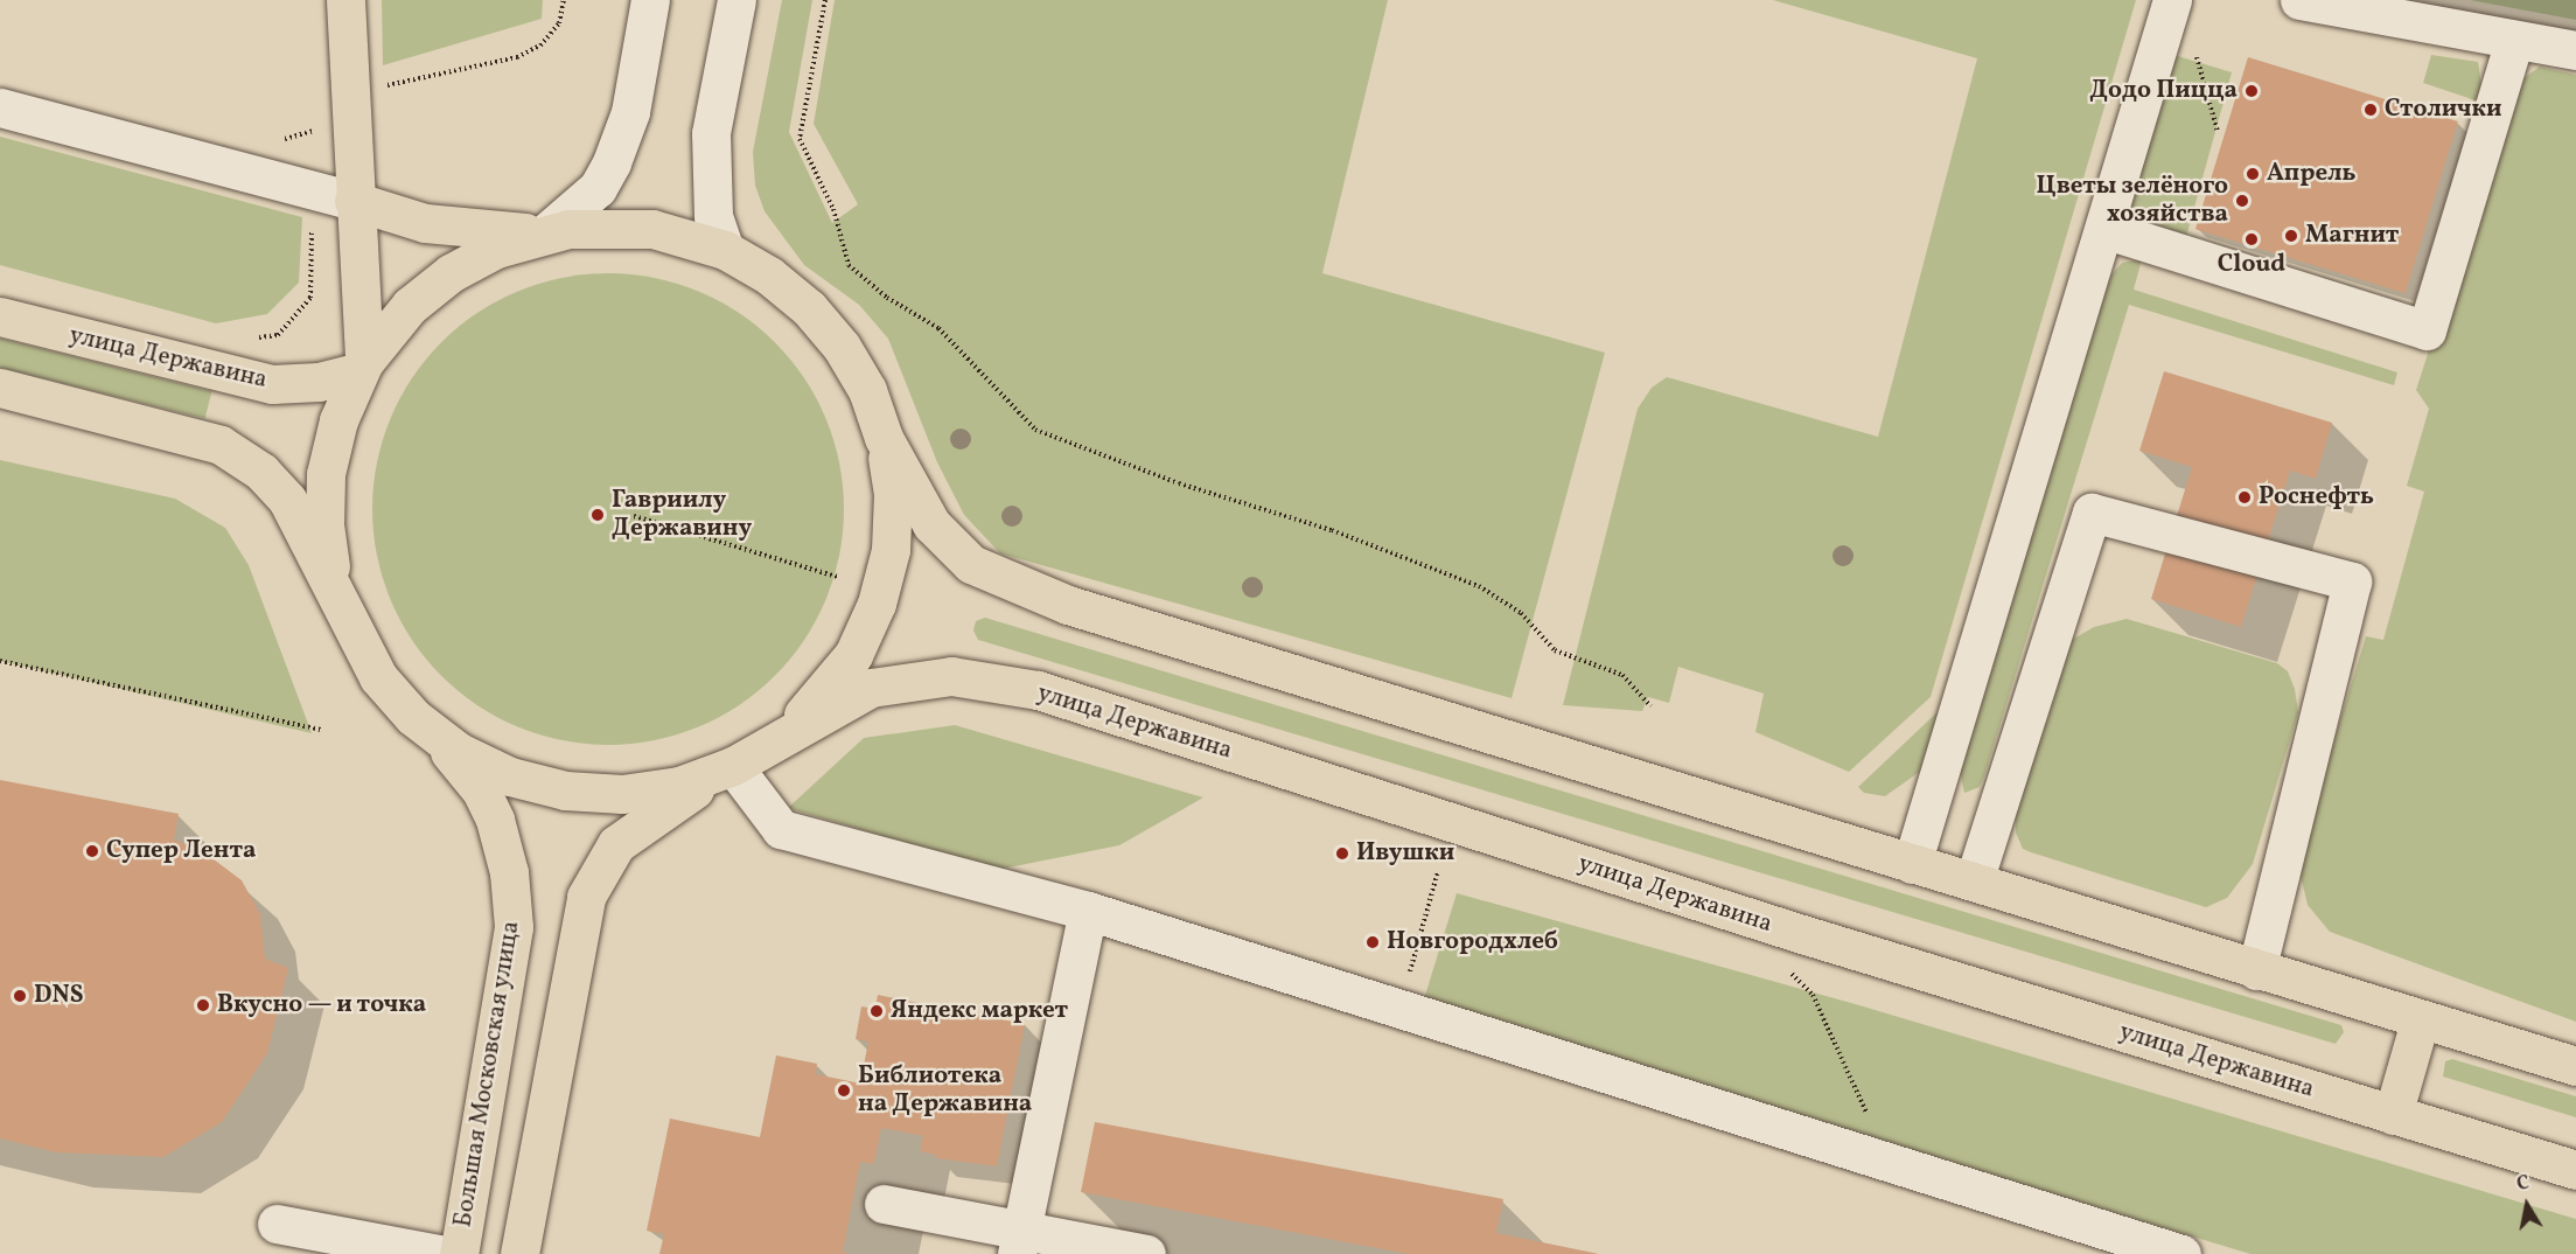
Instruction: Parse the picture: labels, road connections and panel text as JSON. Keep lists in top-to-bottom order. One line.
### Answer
{"streets":{"main road":["улица Державина","Большая Московская улица"]},"crossings":[["улица Державина","Большая Московская улица"]],"places":["Додо Пицца","Столички","Апрель","Цветы зелёного хозяйства","Магнит","Cloud","Роснефть","Гавриилу Державину","Супер Лента","Ивушки","Новгородхлеб","DNS","Вкусно — и точка","Яндекс маркет","Библиотека на Державина"],"north":"top"}
